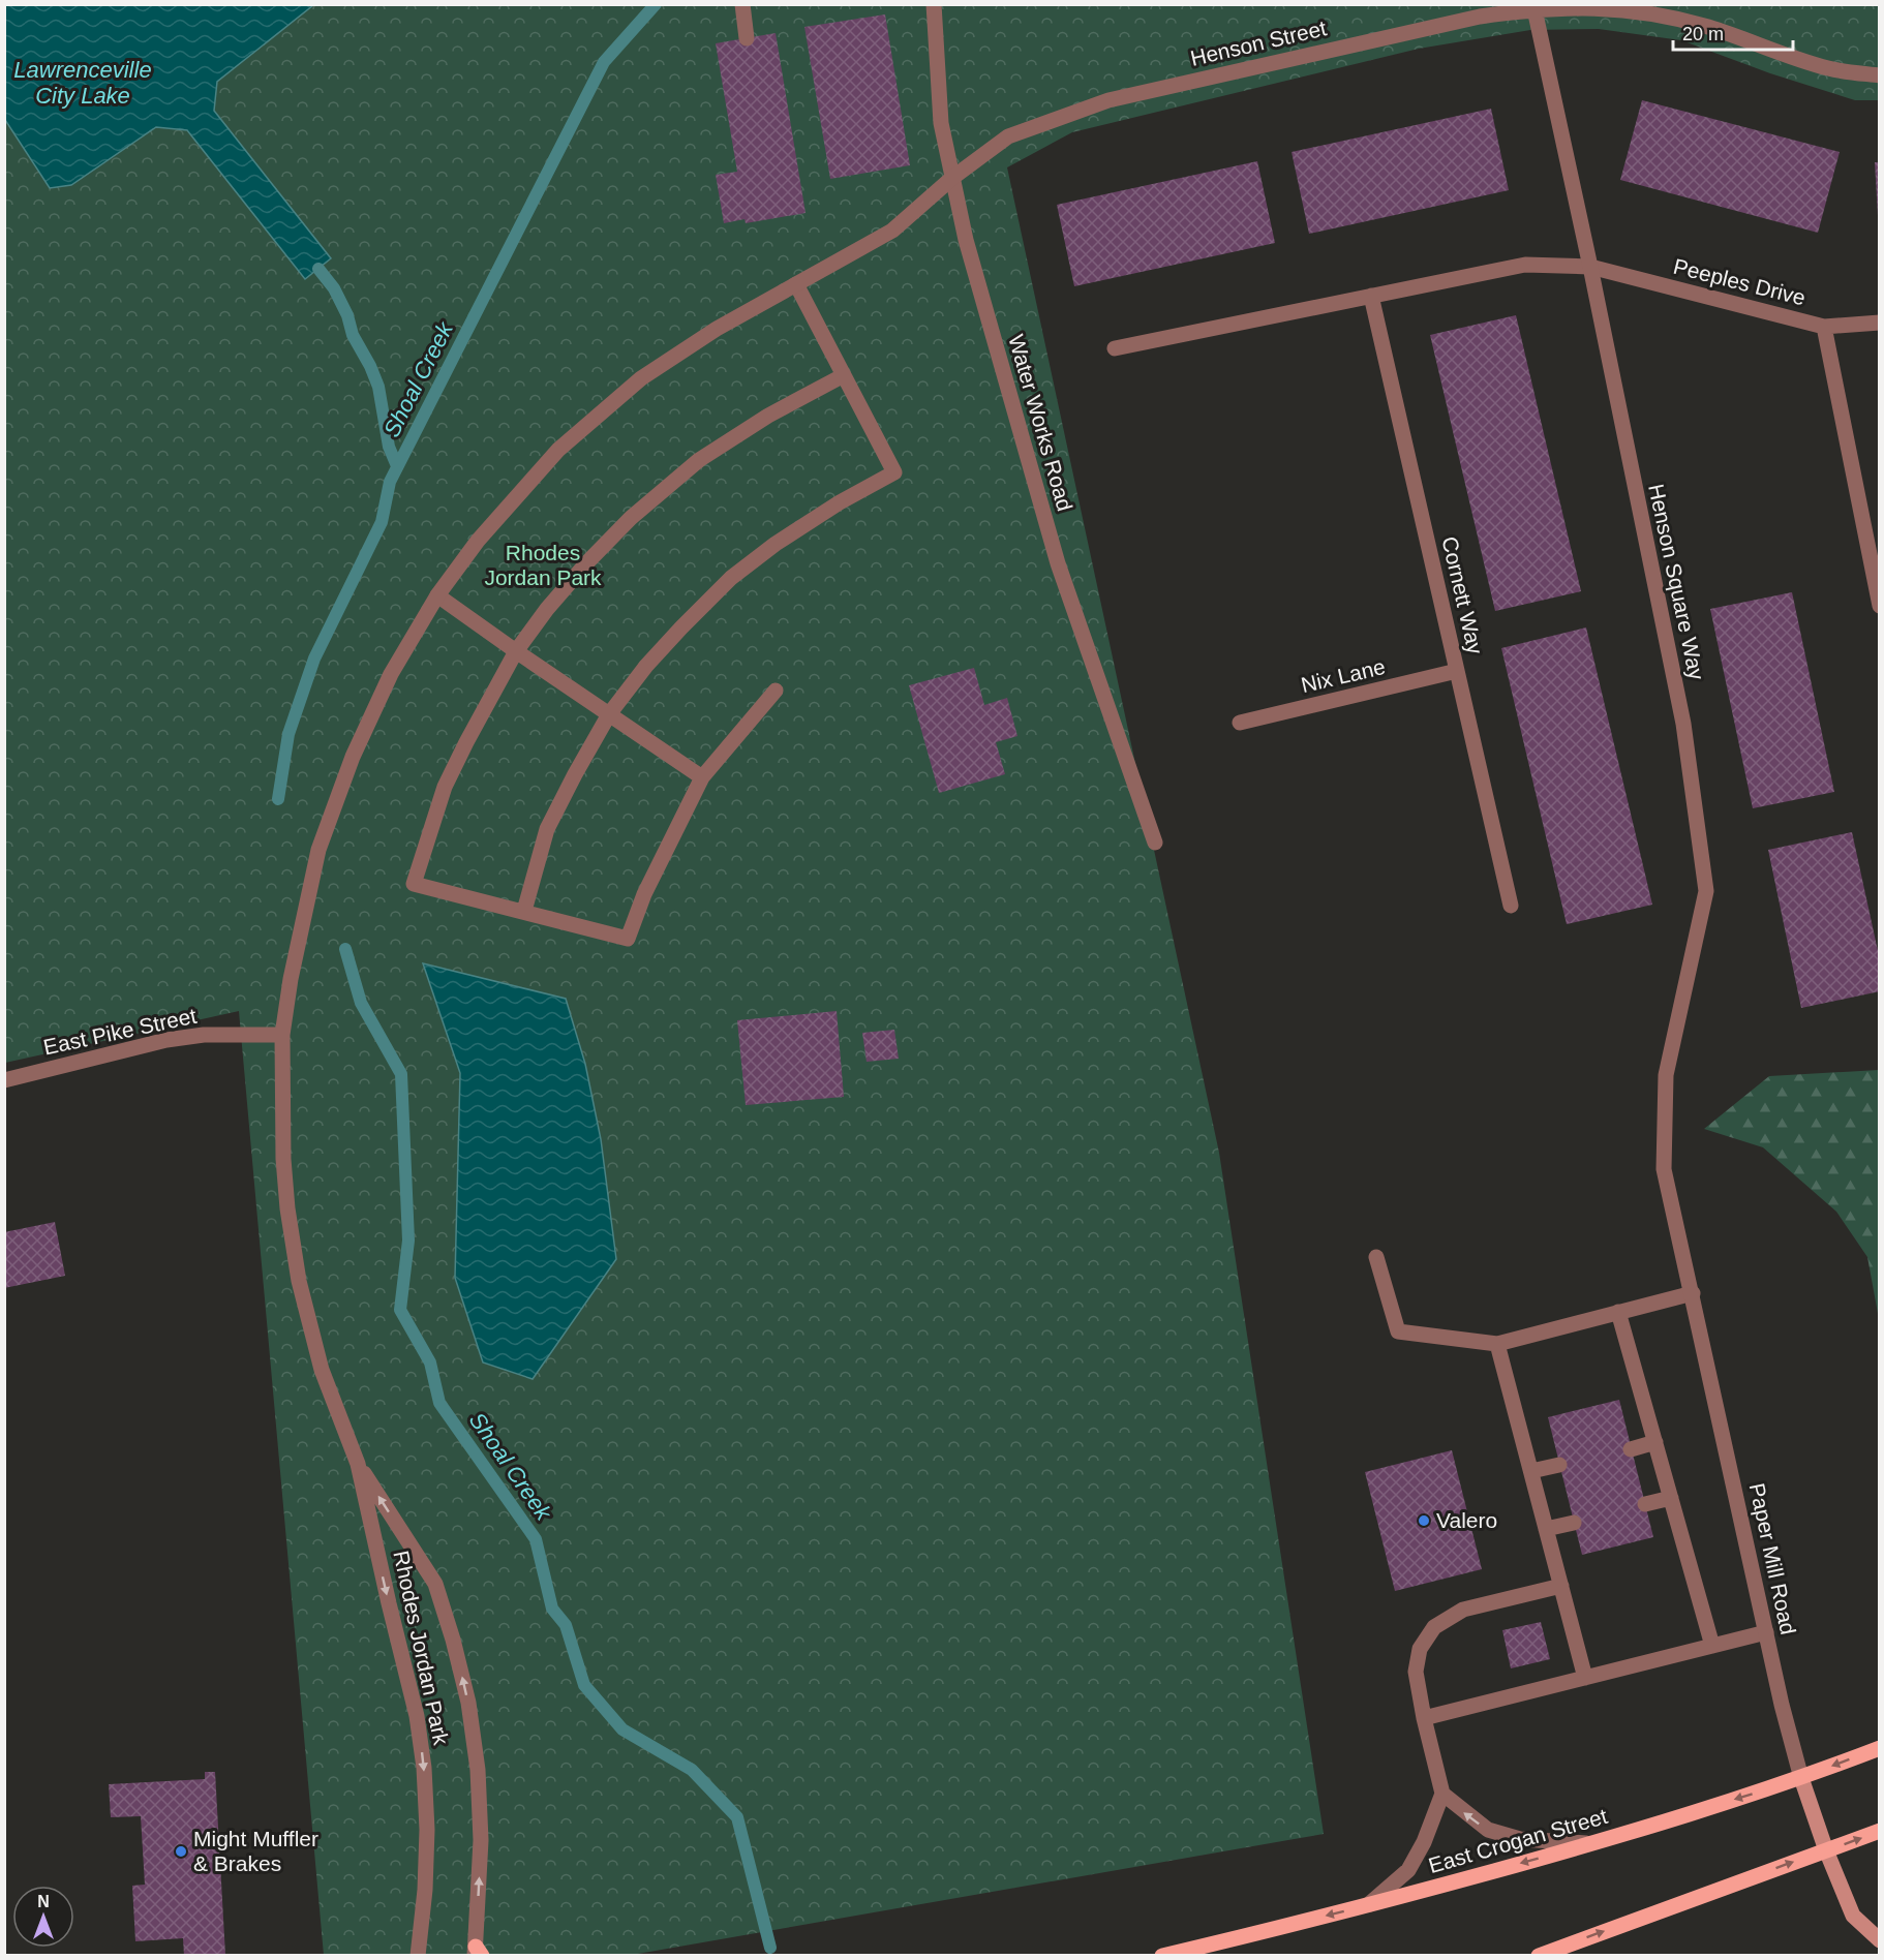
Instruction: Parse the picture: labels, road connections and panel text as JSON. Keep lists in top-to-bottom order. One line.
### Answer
{"streets":{"main road":["East Crogan Street"],"street":["Henson Street","Peeples Drive","Water Works Road","Henson Square Way","Cornett Way","Nix Lane","East Pike Street","Paper Mill Road","Rhodes Jordan Park"]},"crossings":[["Henson Street","Water Works Road"],["Henson Street","Henson Square Way"],["Henson Street","Rhodes Jordan Park"],["Peeples Drive","Henson Square Way"],["Peeples Drive","Cornett Way"],["Water Works Road","Rhodes Jordan Park"],["Henson Square Way","Paper Mill Road"],["Cornett Way","Nix Lane"],["East Pike Street","Rhodes Jordan Park"],["Paper Mill Road","East Crogan Street"]],"water":["Lawrenceville City Lake","Shoal Creek"],"parks":["Rhodes Jordan Park"],"places":["Valero","Might Muffler & Brakes"],"scale_bar":"20 m","north":"top"}
